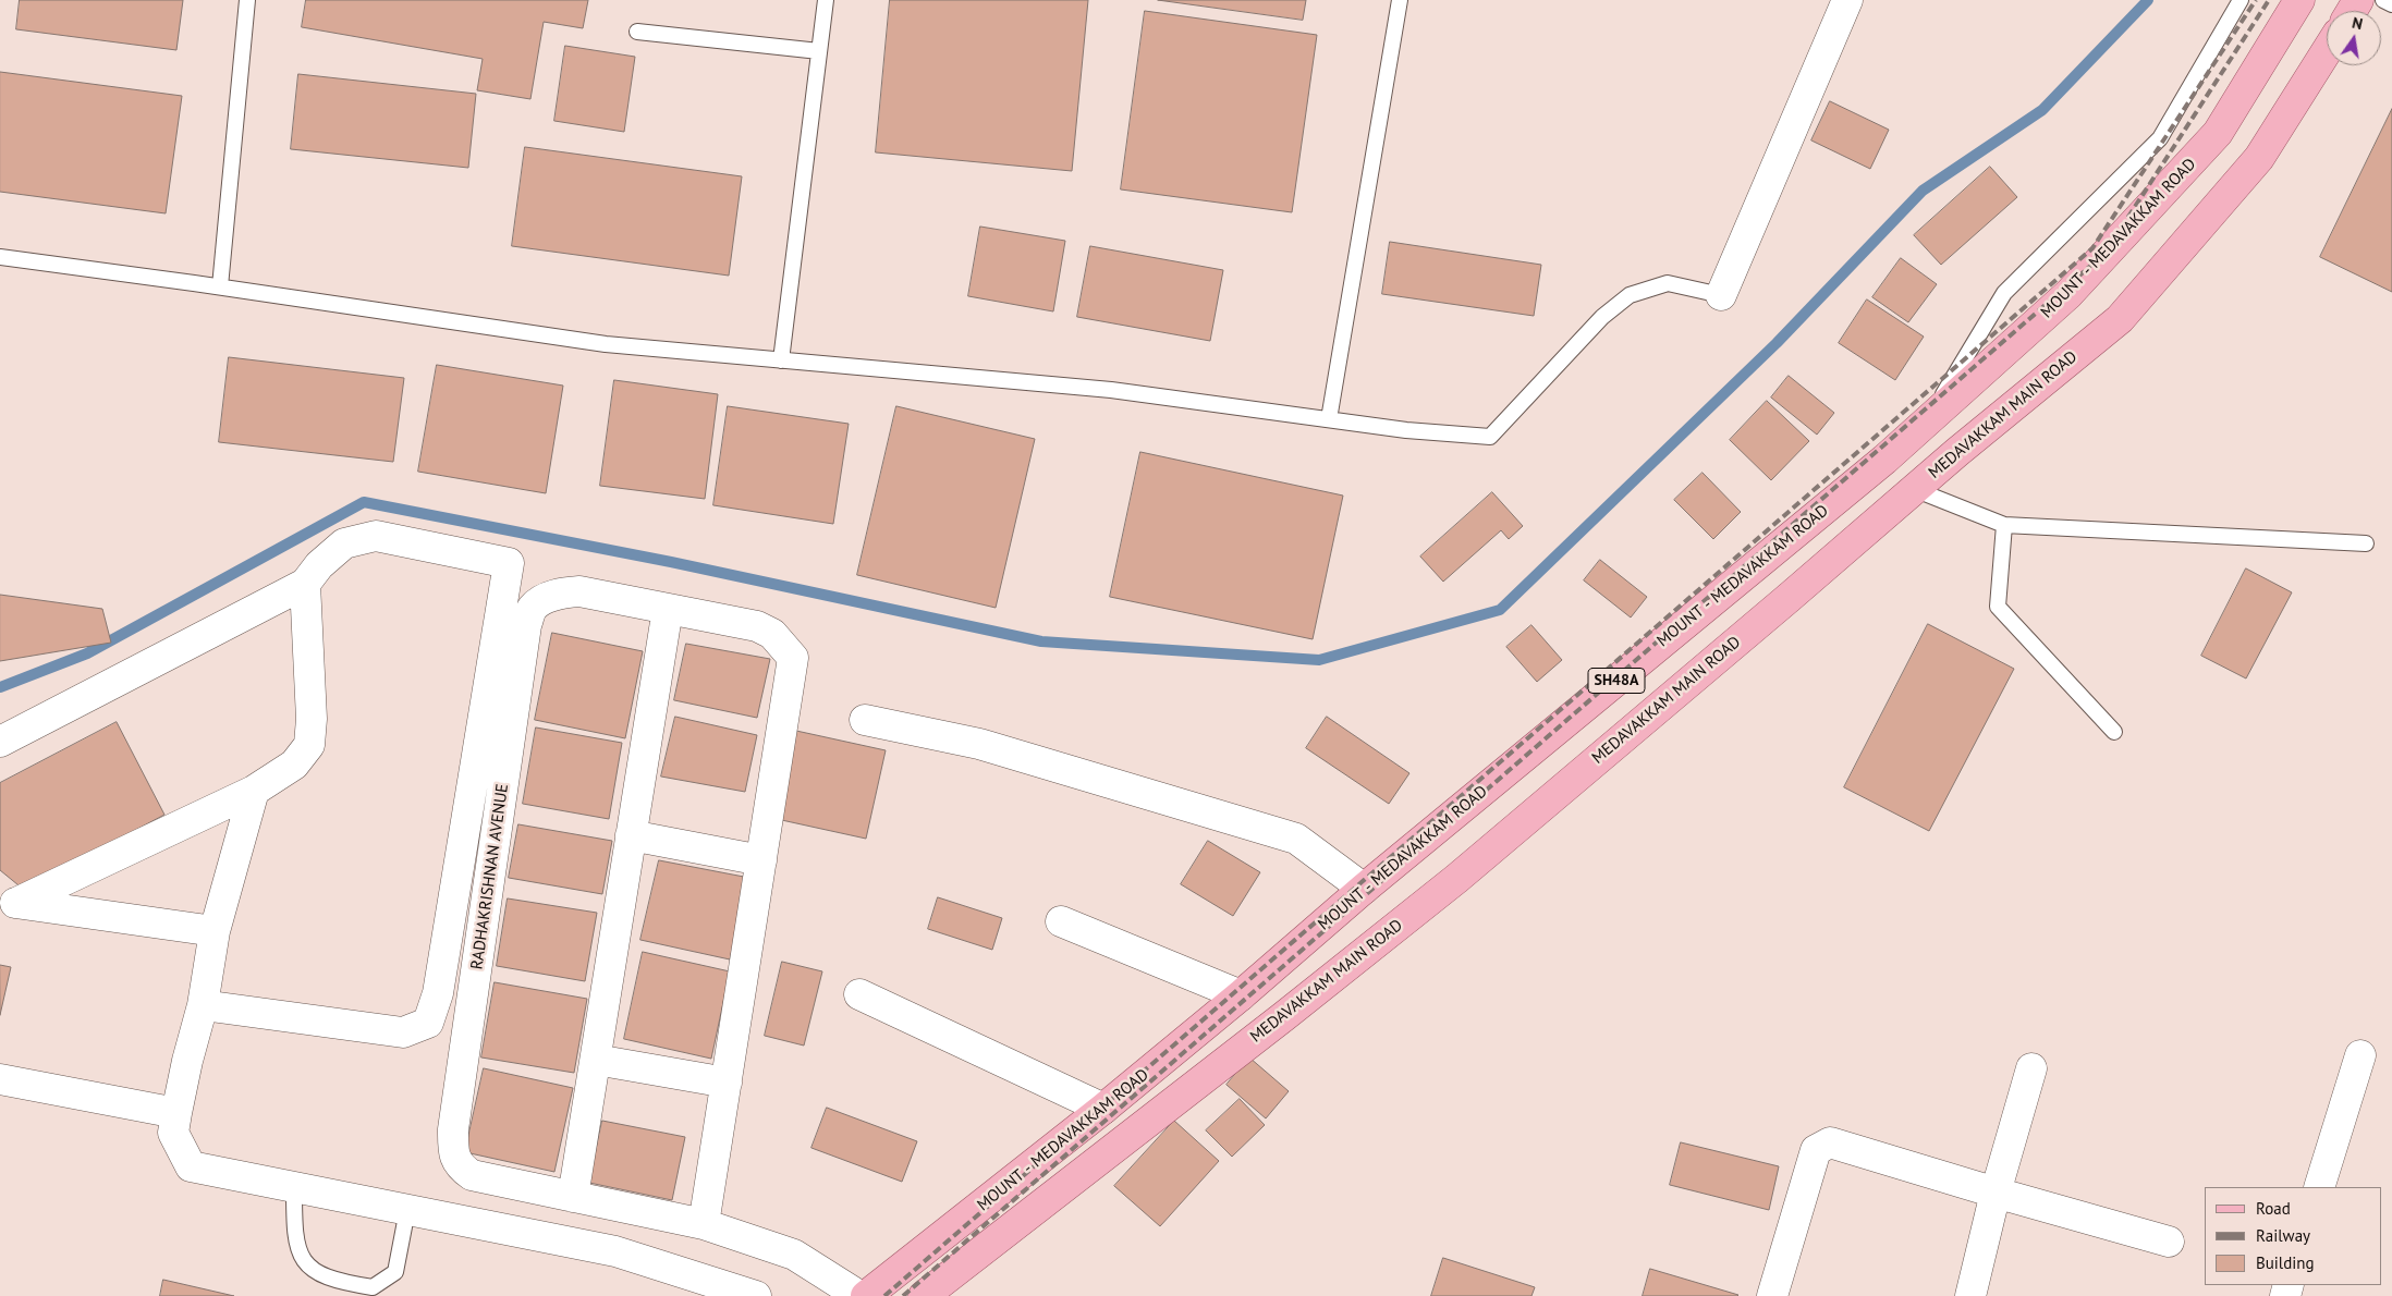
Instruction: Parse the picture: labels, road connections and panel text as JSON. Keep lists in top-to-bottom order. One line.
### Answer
{"streets":{"main road":["MOUNT - MEDAVAKKAM ROAD","MEDAVAKKAM MAIN ROAD","SH48A"],"street":["RADHAKRISHNAN AVENUE"]},"legend":["Road","Railway","Building"],"north":"top"}
